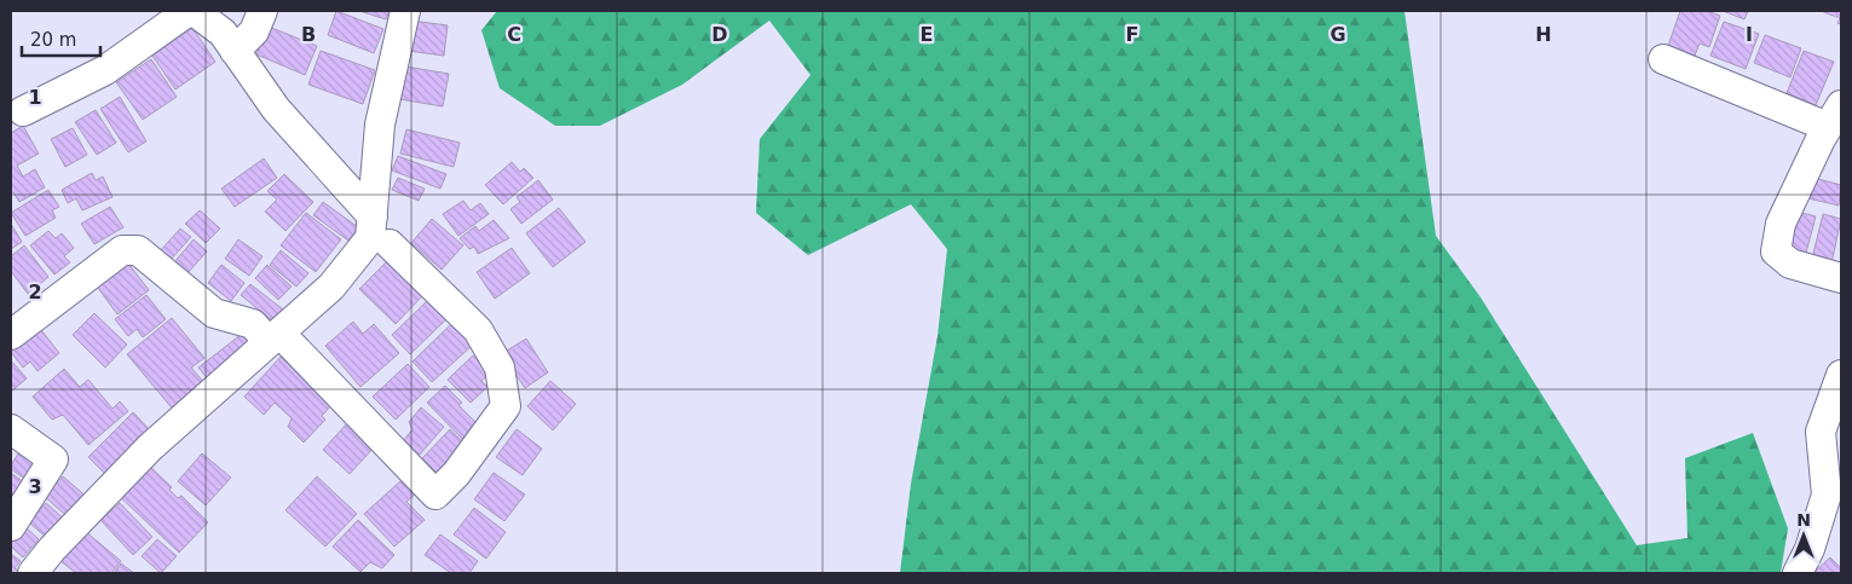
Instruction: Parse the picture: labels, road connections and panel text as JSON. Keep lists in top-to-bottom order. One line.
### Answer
{"scale_bar":"20 m","north":"top","grid":{"columns":["B","C","D","E","F","G","H","I"],"rows":["1","2","3"]}}
